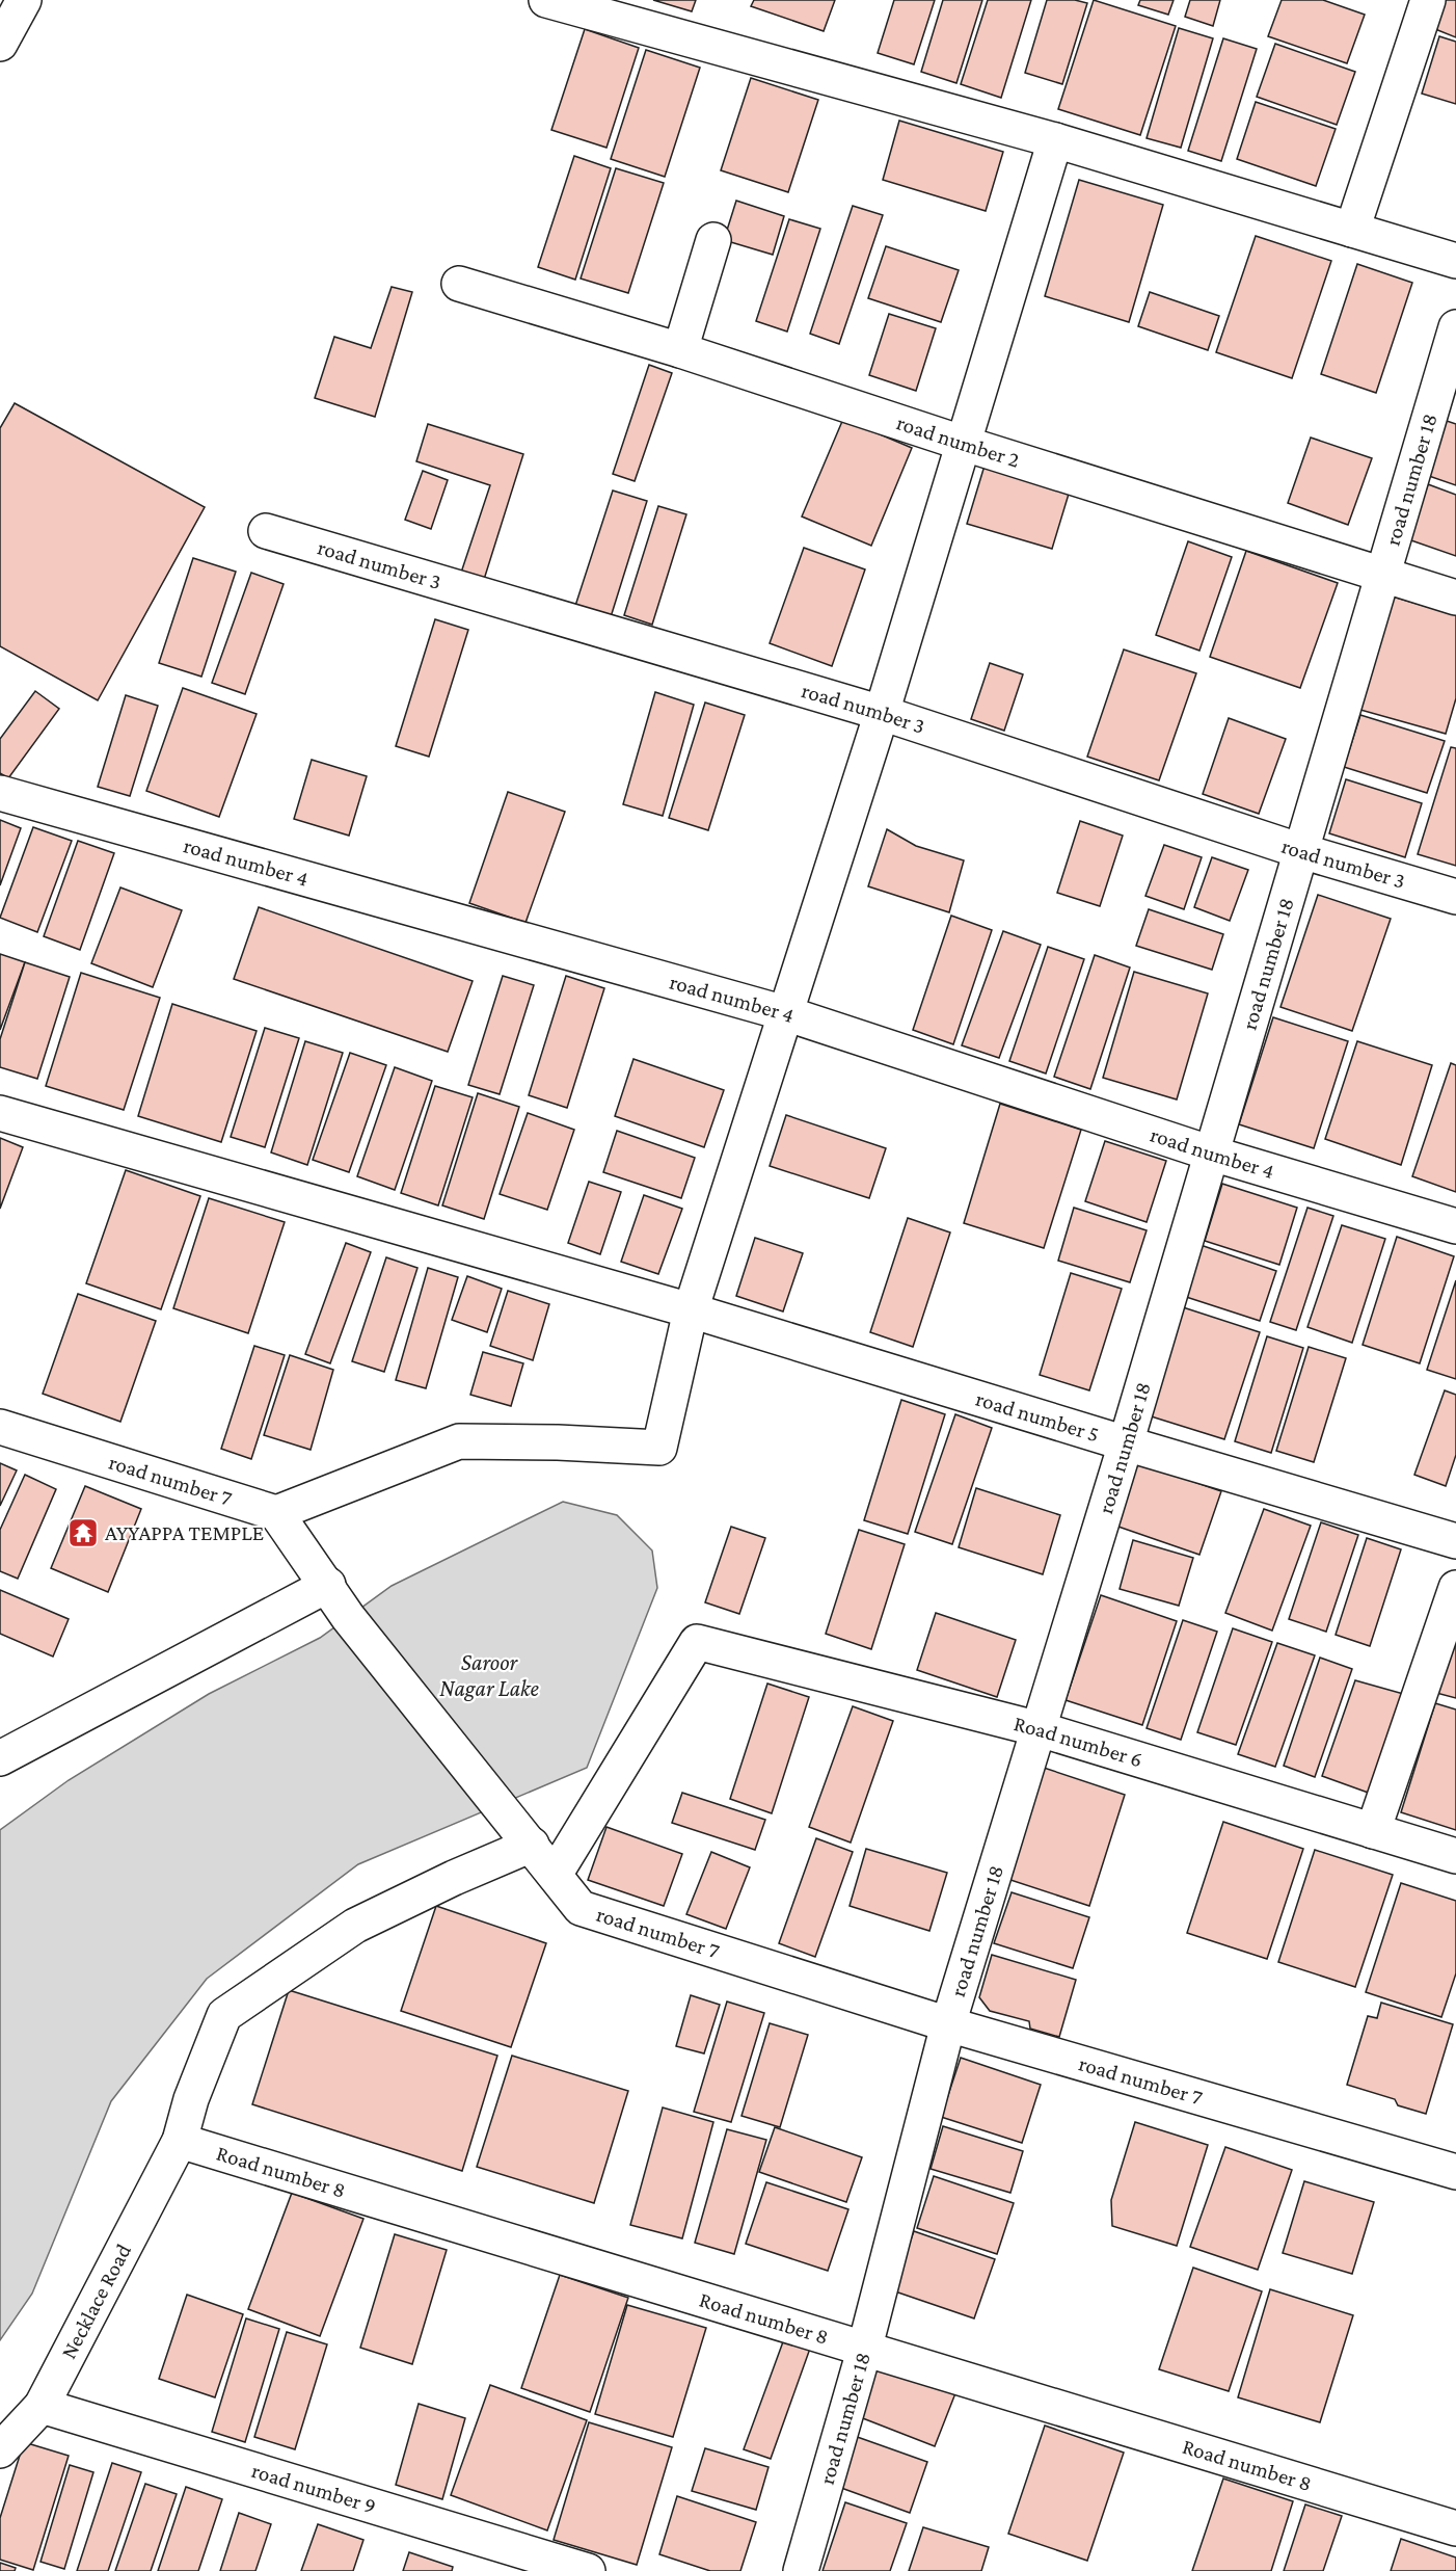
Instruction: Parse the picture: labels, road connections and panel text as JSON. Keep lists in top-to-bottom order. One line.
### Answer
{"streets":{"street":["road number 2","road number 18","road number 3","road number 4","road number 5","road number 7","Road number 6","Road number 8","Necklace Road","road number 9"]},"crossings":[["road number 2","road number 18"],["road number 18","road number 3"],["road number 18","road number 4"],["road number 18","road number 5"],["road number 18","road number 7"],["road number 18","Road number 6"],["road number 18","Road number 8"],["road number 7","Road number 6"],["road number 7","Necklace Road"],["Road number 8","Necklace Road"],["Necklace Road","road number 9"]],"water":["Saroor Nagar Lake"],"places":{"temple":["AYYAPPA TEMPLE"]}}
